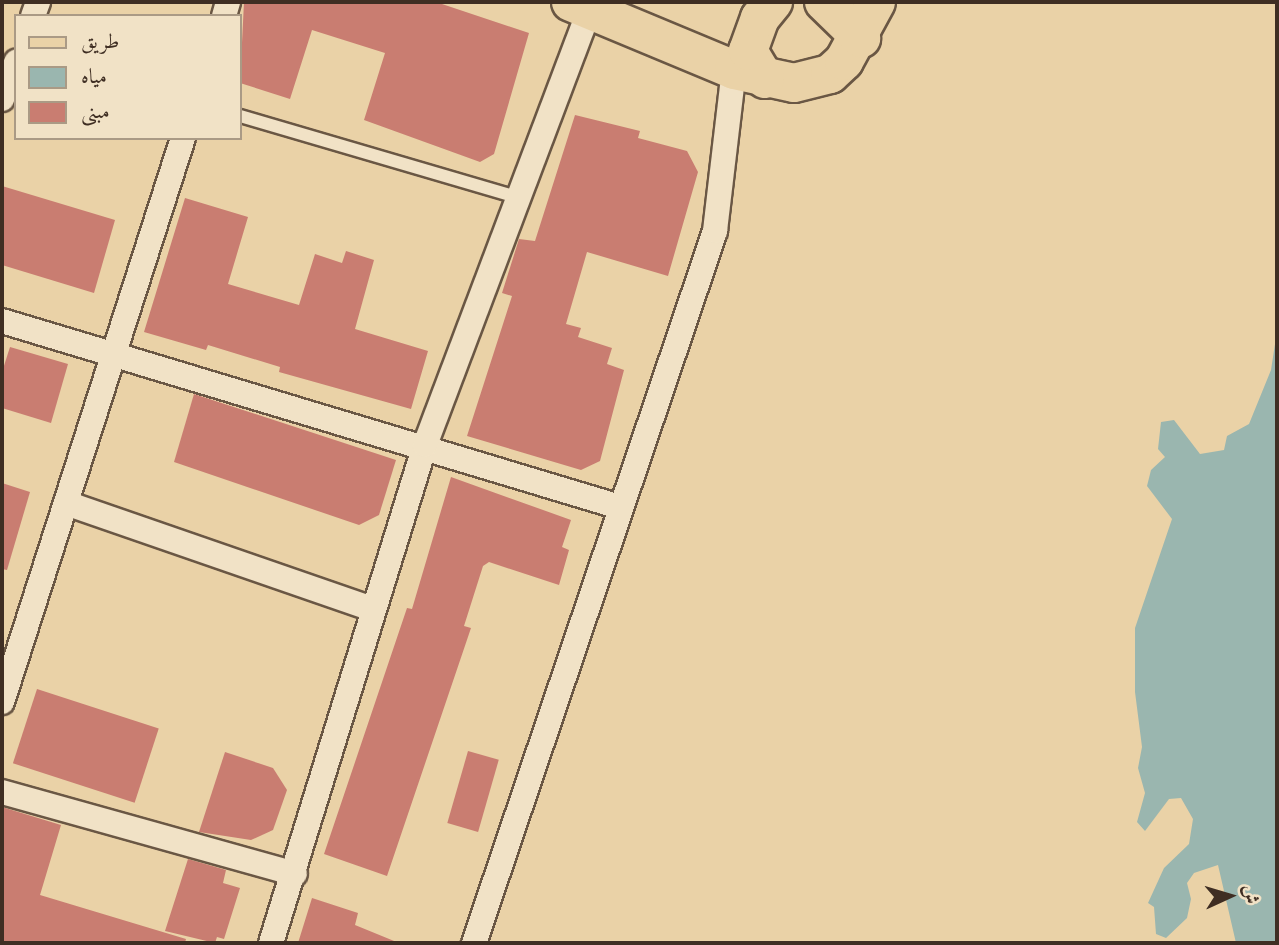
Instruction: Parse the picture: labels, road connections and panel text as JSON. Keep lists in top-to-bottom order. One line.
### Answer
{"legend":["طريق","مياه","مبنى"],"north":"right"}
